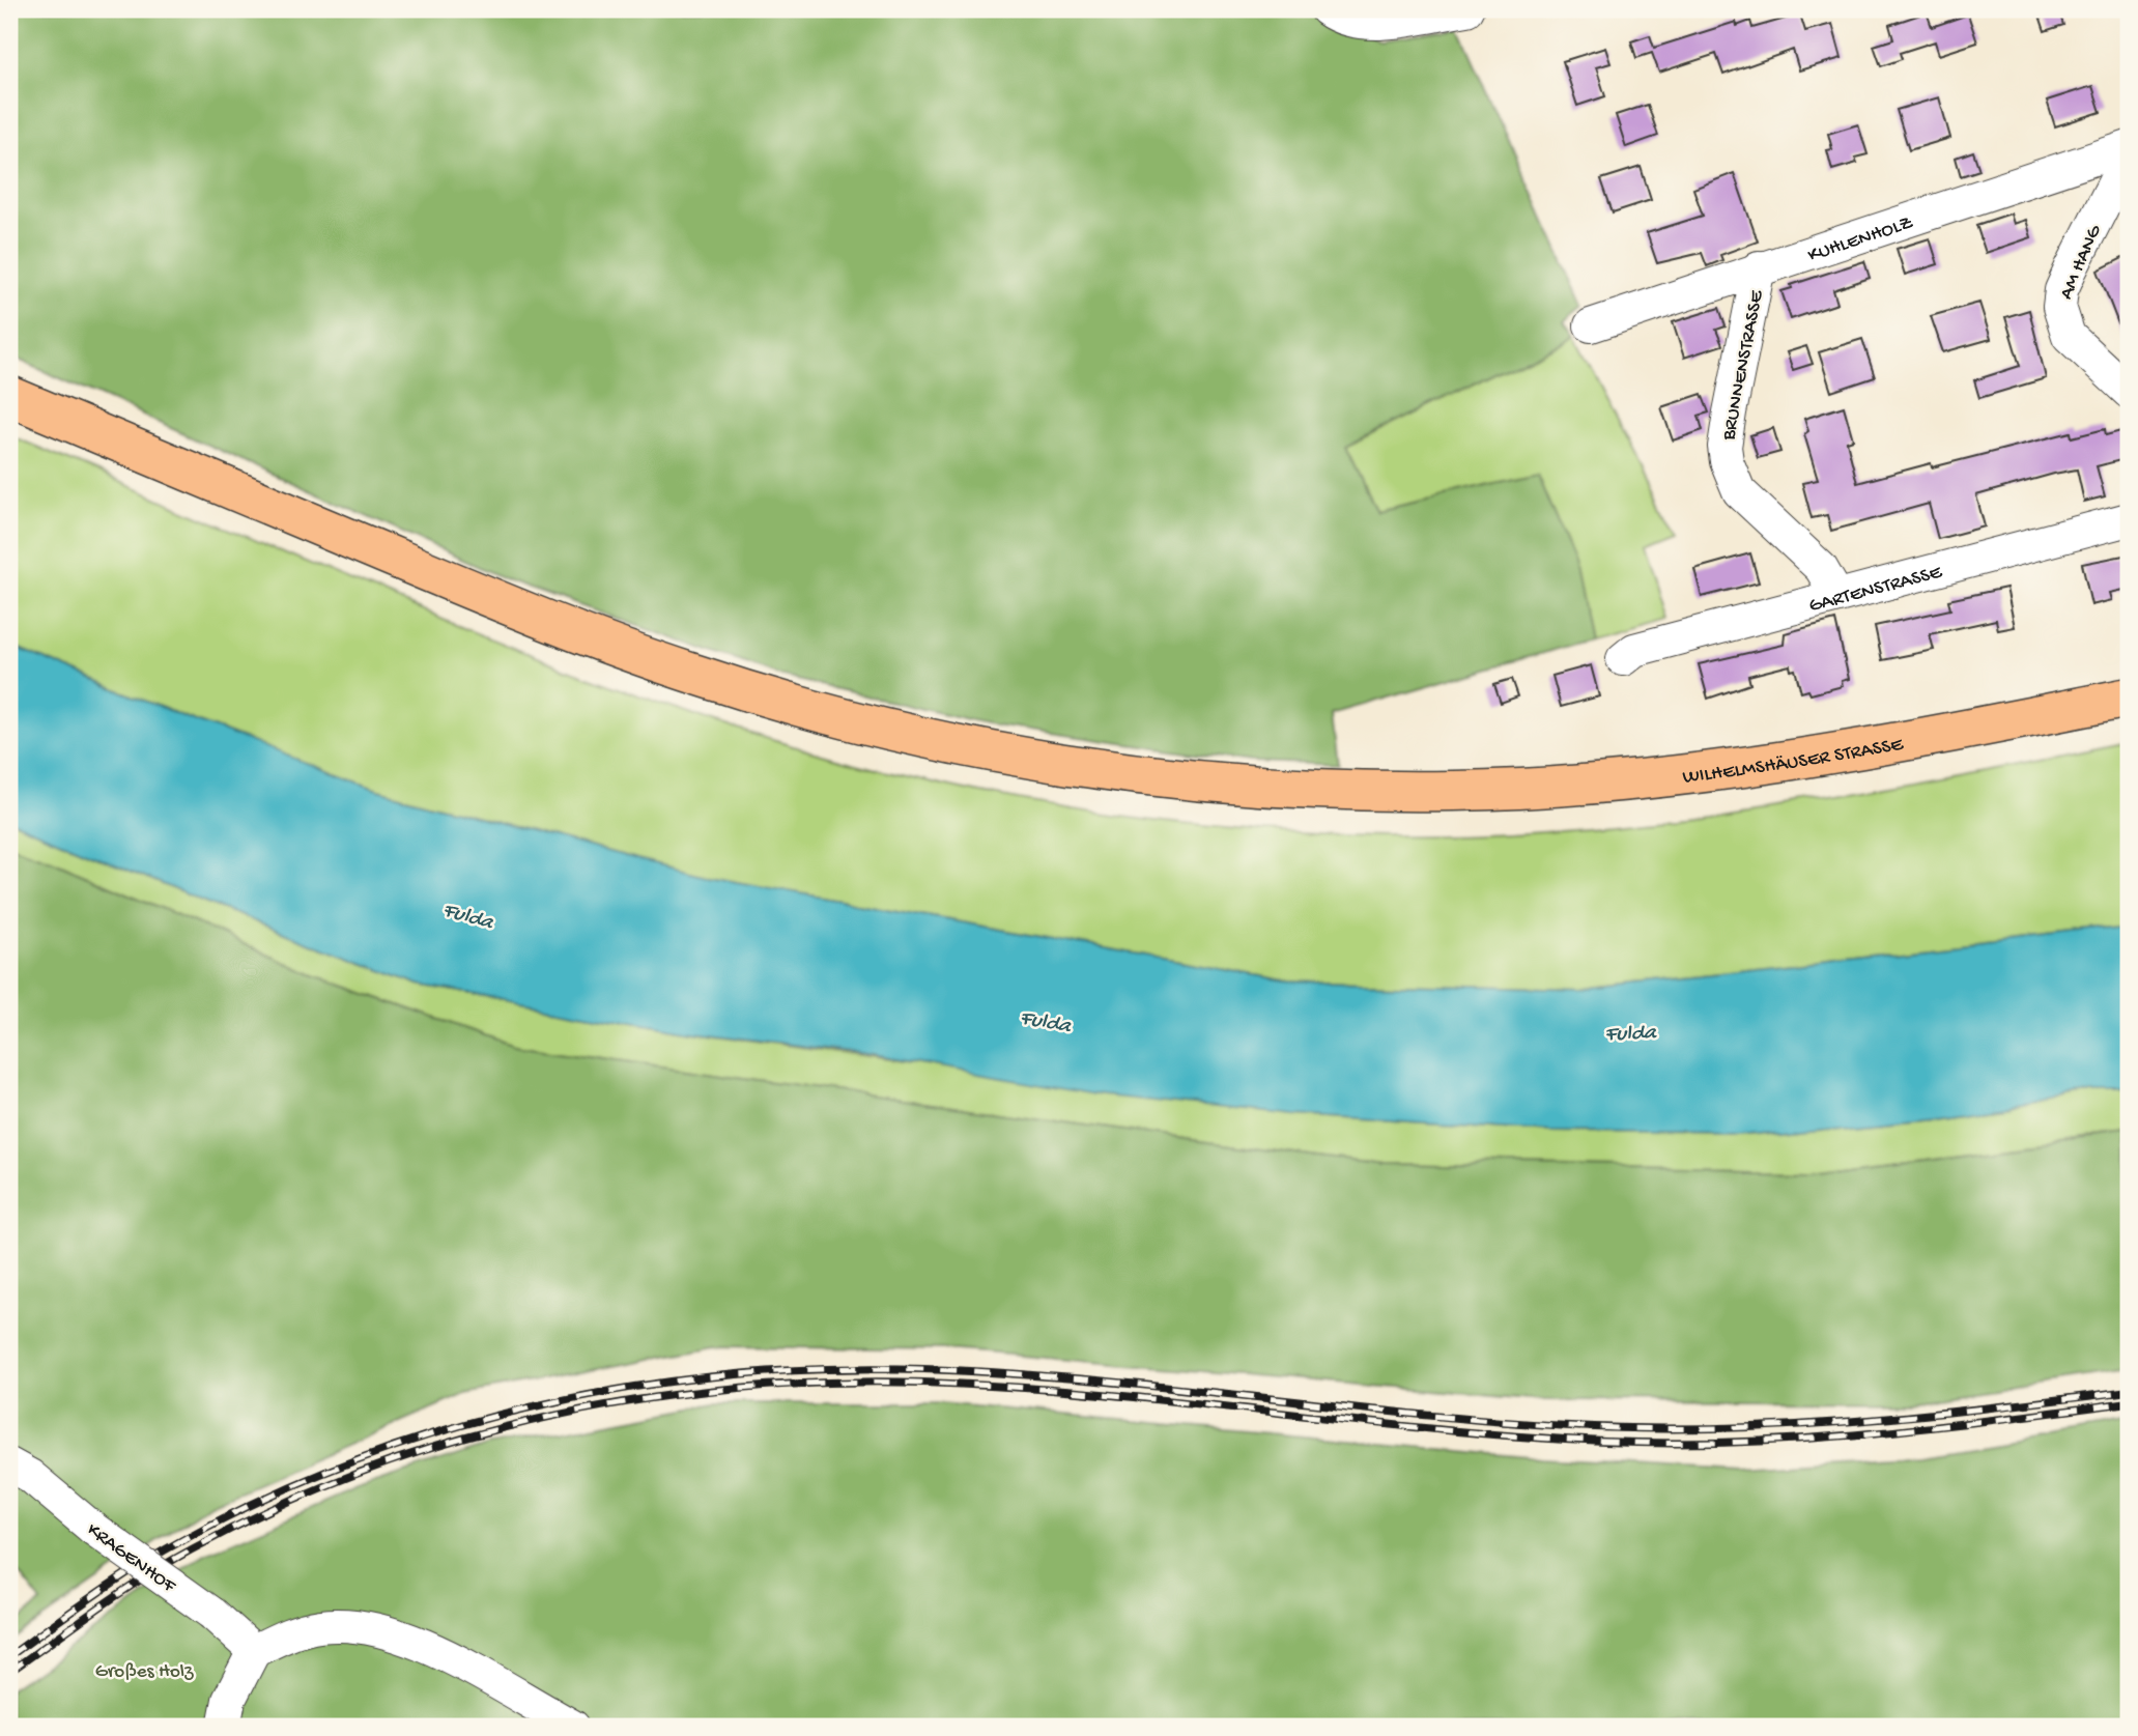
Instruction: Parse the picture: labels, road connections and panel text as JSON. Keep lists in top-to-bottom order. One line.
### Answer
{"streets":{"main road":["WILHELMSHÄUSER STRASSE"],"street":["KUHLENHOLZ","AM HANG","BRUNNENSTRASSE","GARTENSTRASSE","KRAGENHOF"]},"crossings":[["KUHLENHOLZ","BRUNNENSTRASSE"],["BRUNNENSTRASSE","GARTENSTRASSE"]],"water":["Fulda"],"parks":["Großes Holz"]}
